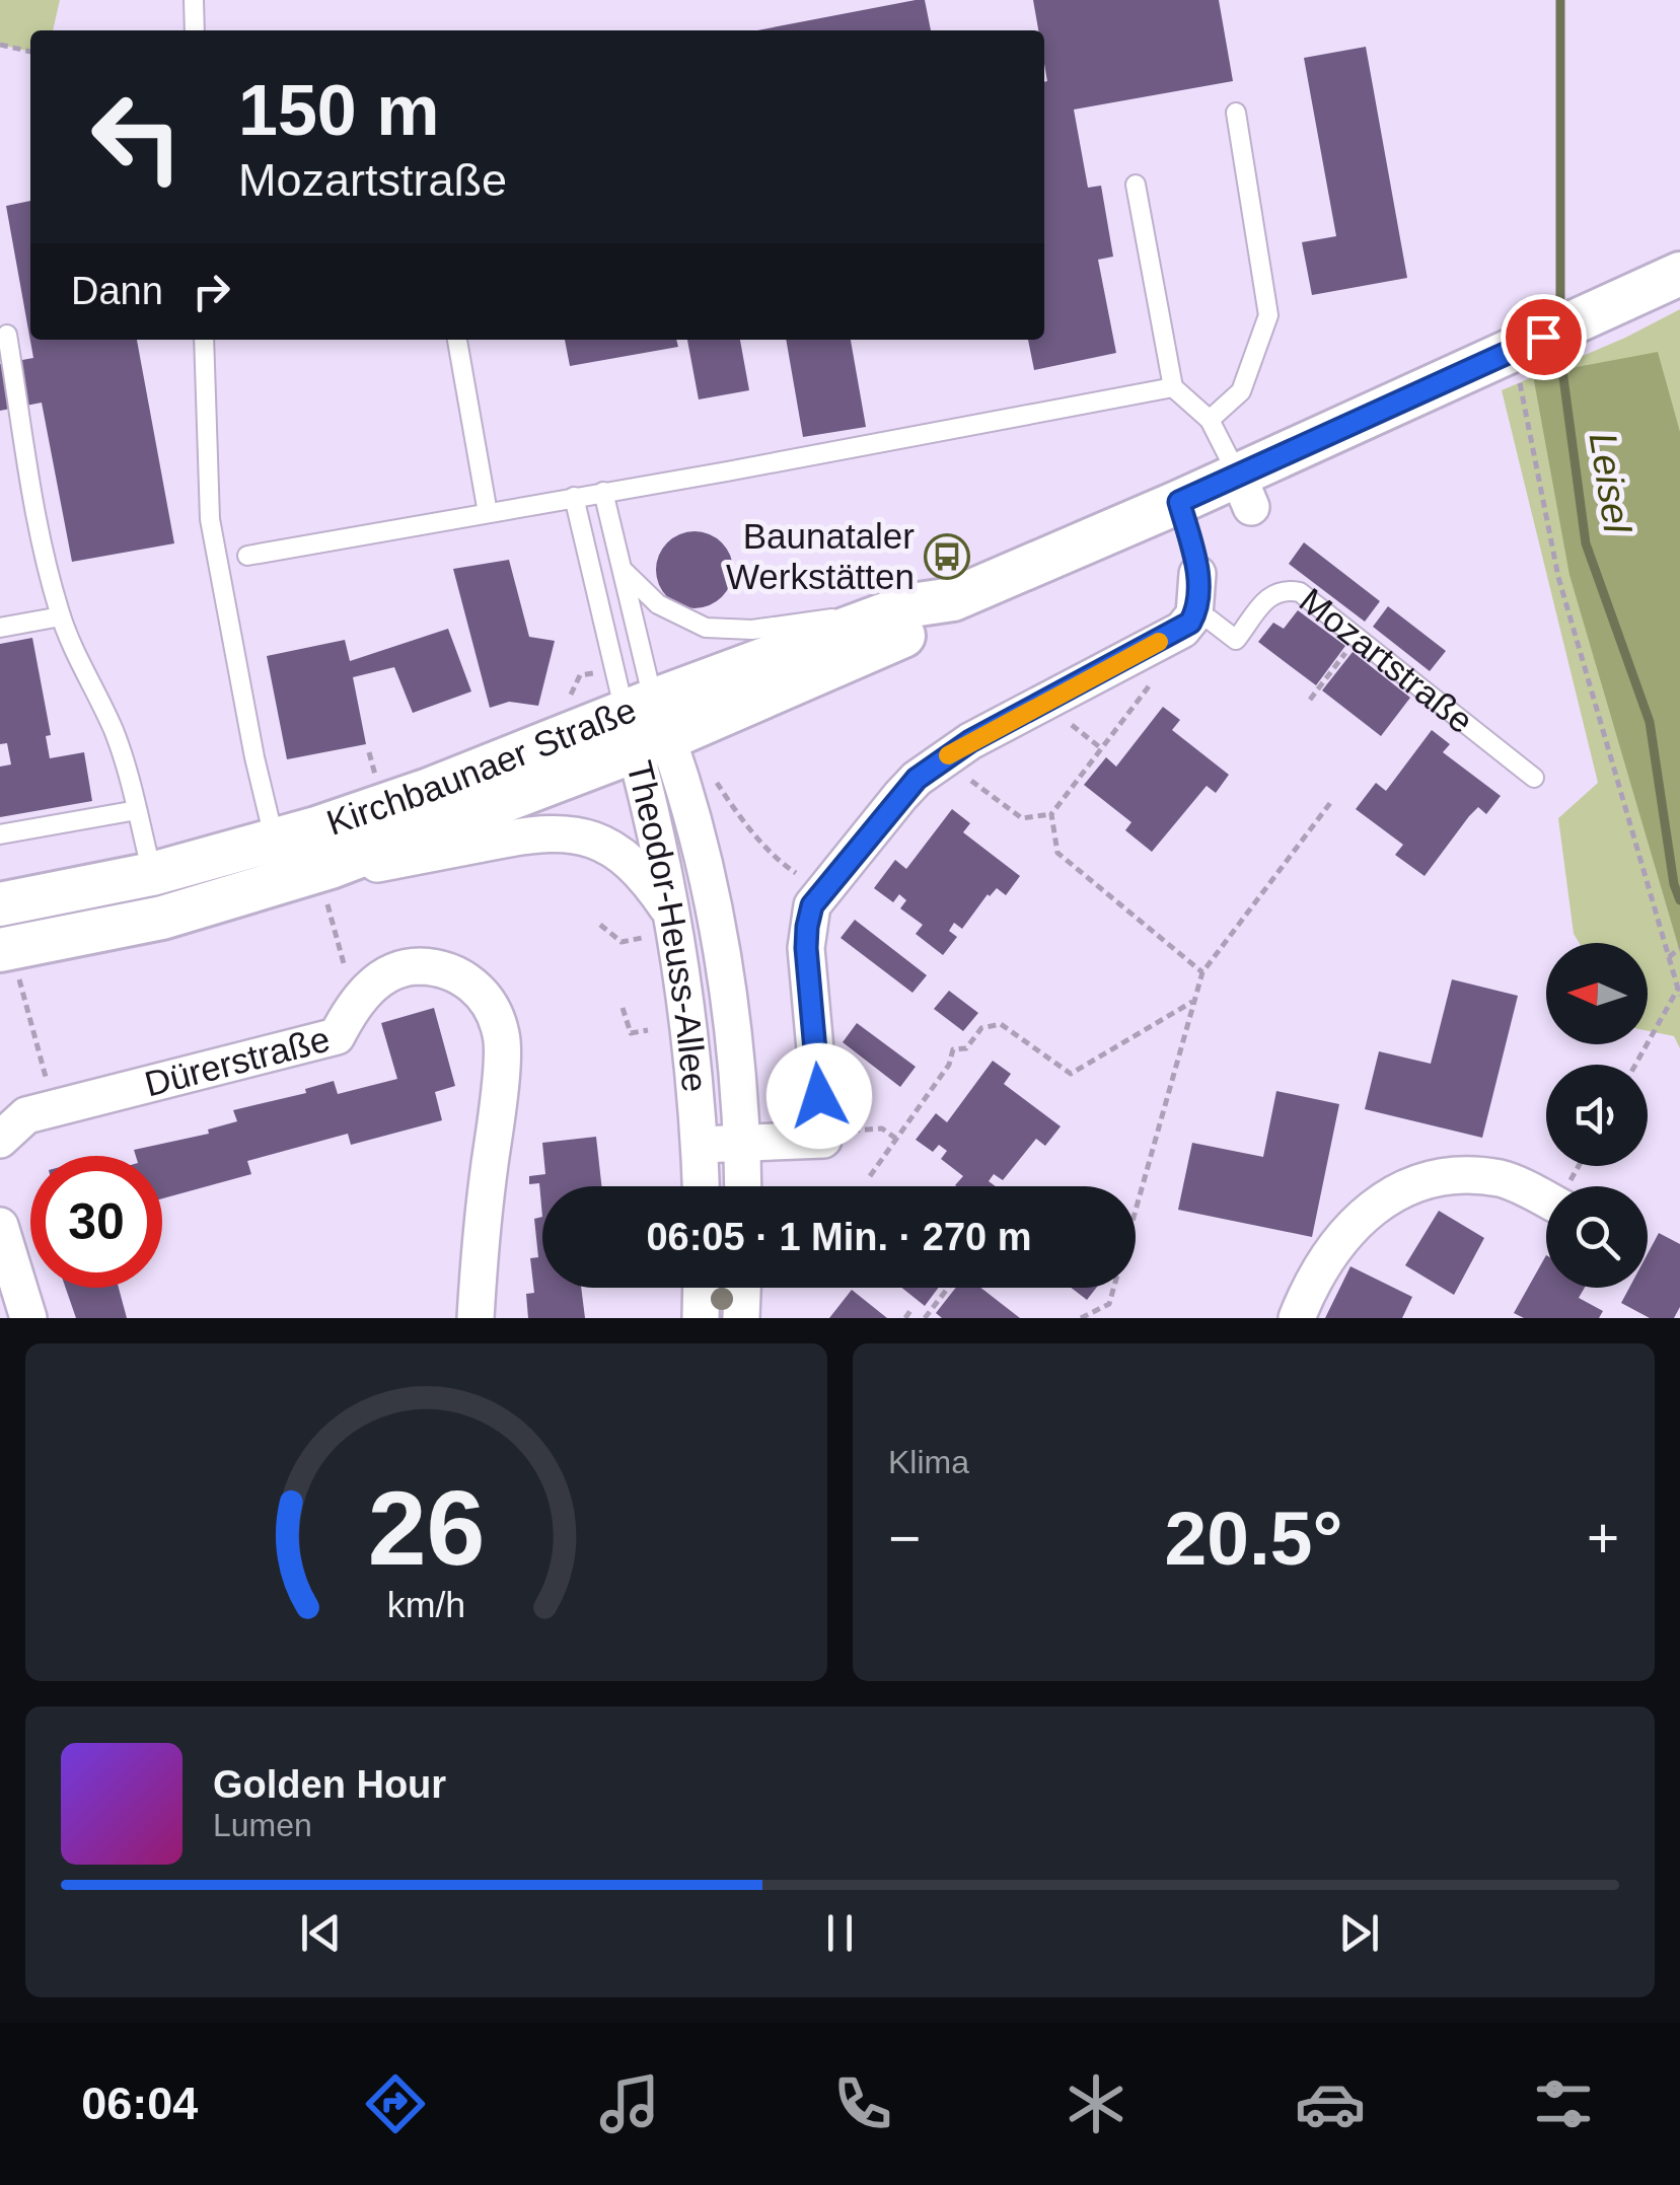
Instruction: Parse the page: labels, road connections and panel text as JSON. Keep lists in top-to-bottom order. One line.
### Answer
{"streets":{"street":["Kirchbaunaer Straße","Theodor-Heuss-Allee","Dürerstraße"],"lane":["Mozartstraße"]},"crossings":[["Kirchbaunaer Straße","Theodor-Heuss-Allee"]],"water":["Leisel"],"places":{"bus stop":["Baunataler Werkstätten"]},"north":"left","page":{"turn":["150 m","Mozartstraße"],"then":"Dann","limit":"30","trip":"06:05 · 1 Min. · 270 m","tile":"Klima","heat":["−","20.5°","+"],"song":["Golden Hour","Lumen"],"tabs":"06:04","gauge":["26","km/h"]}}
